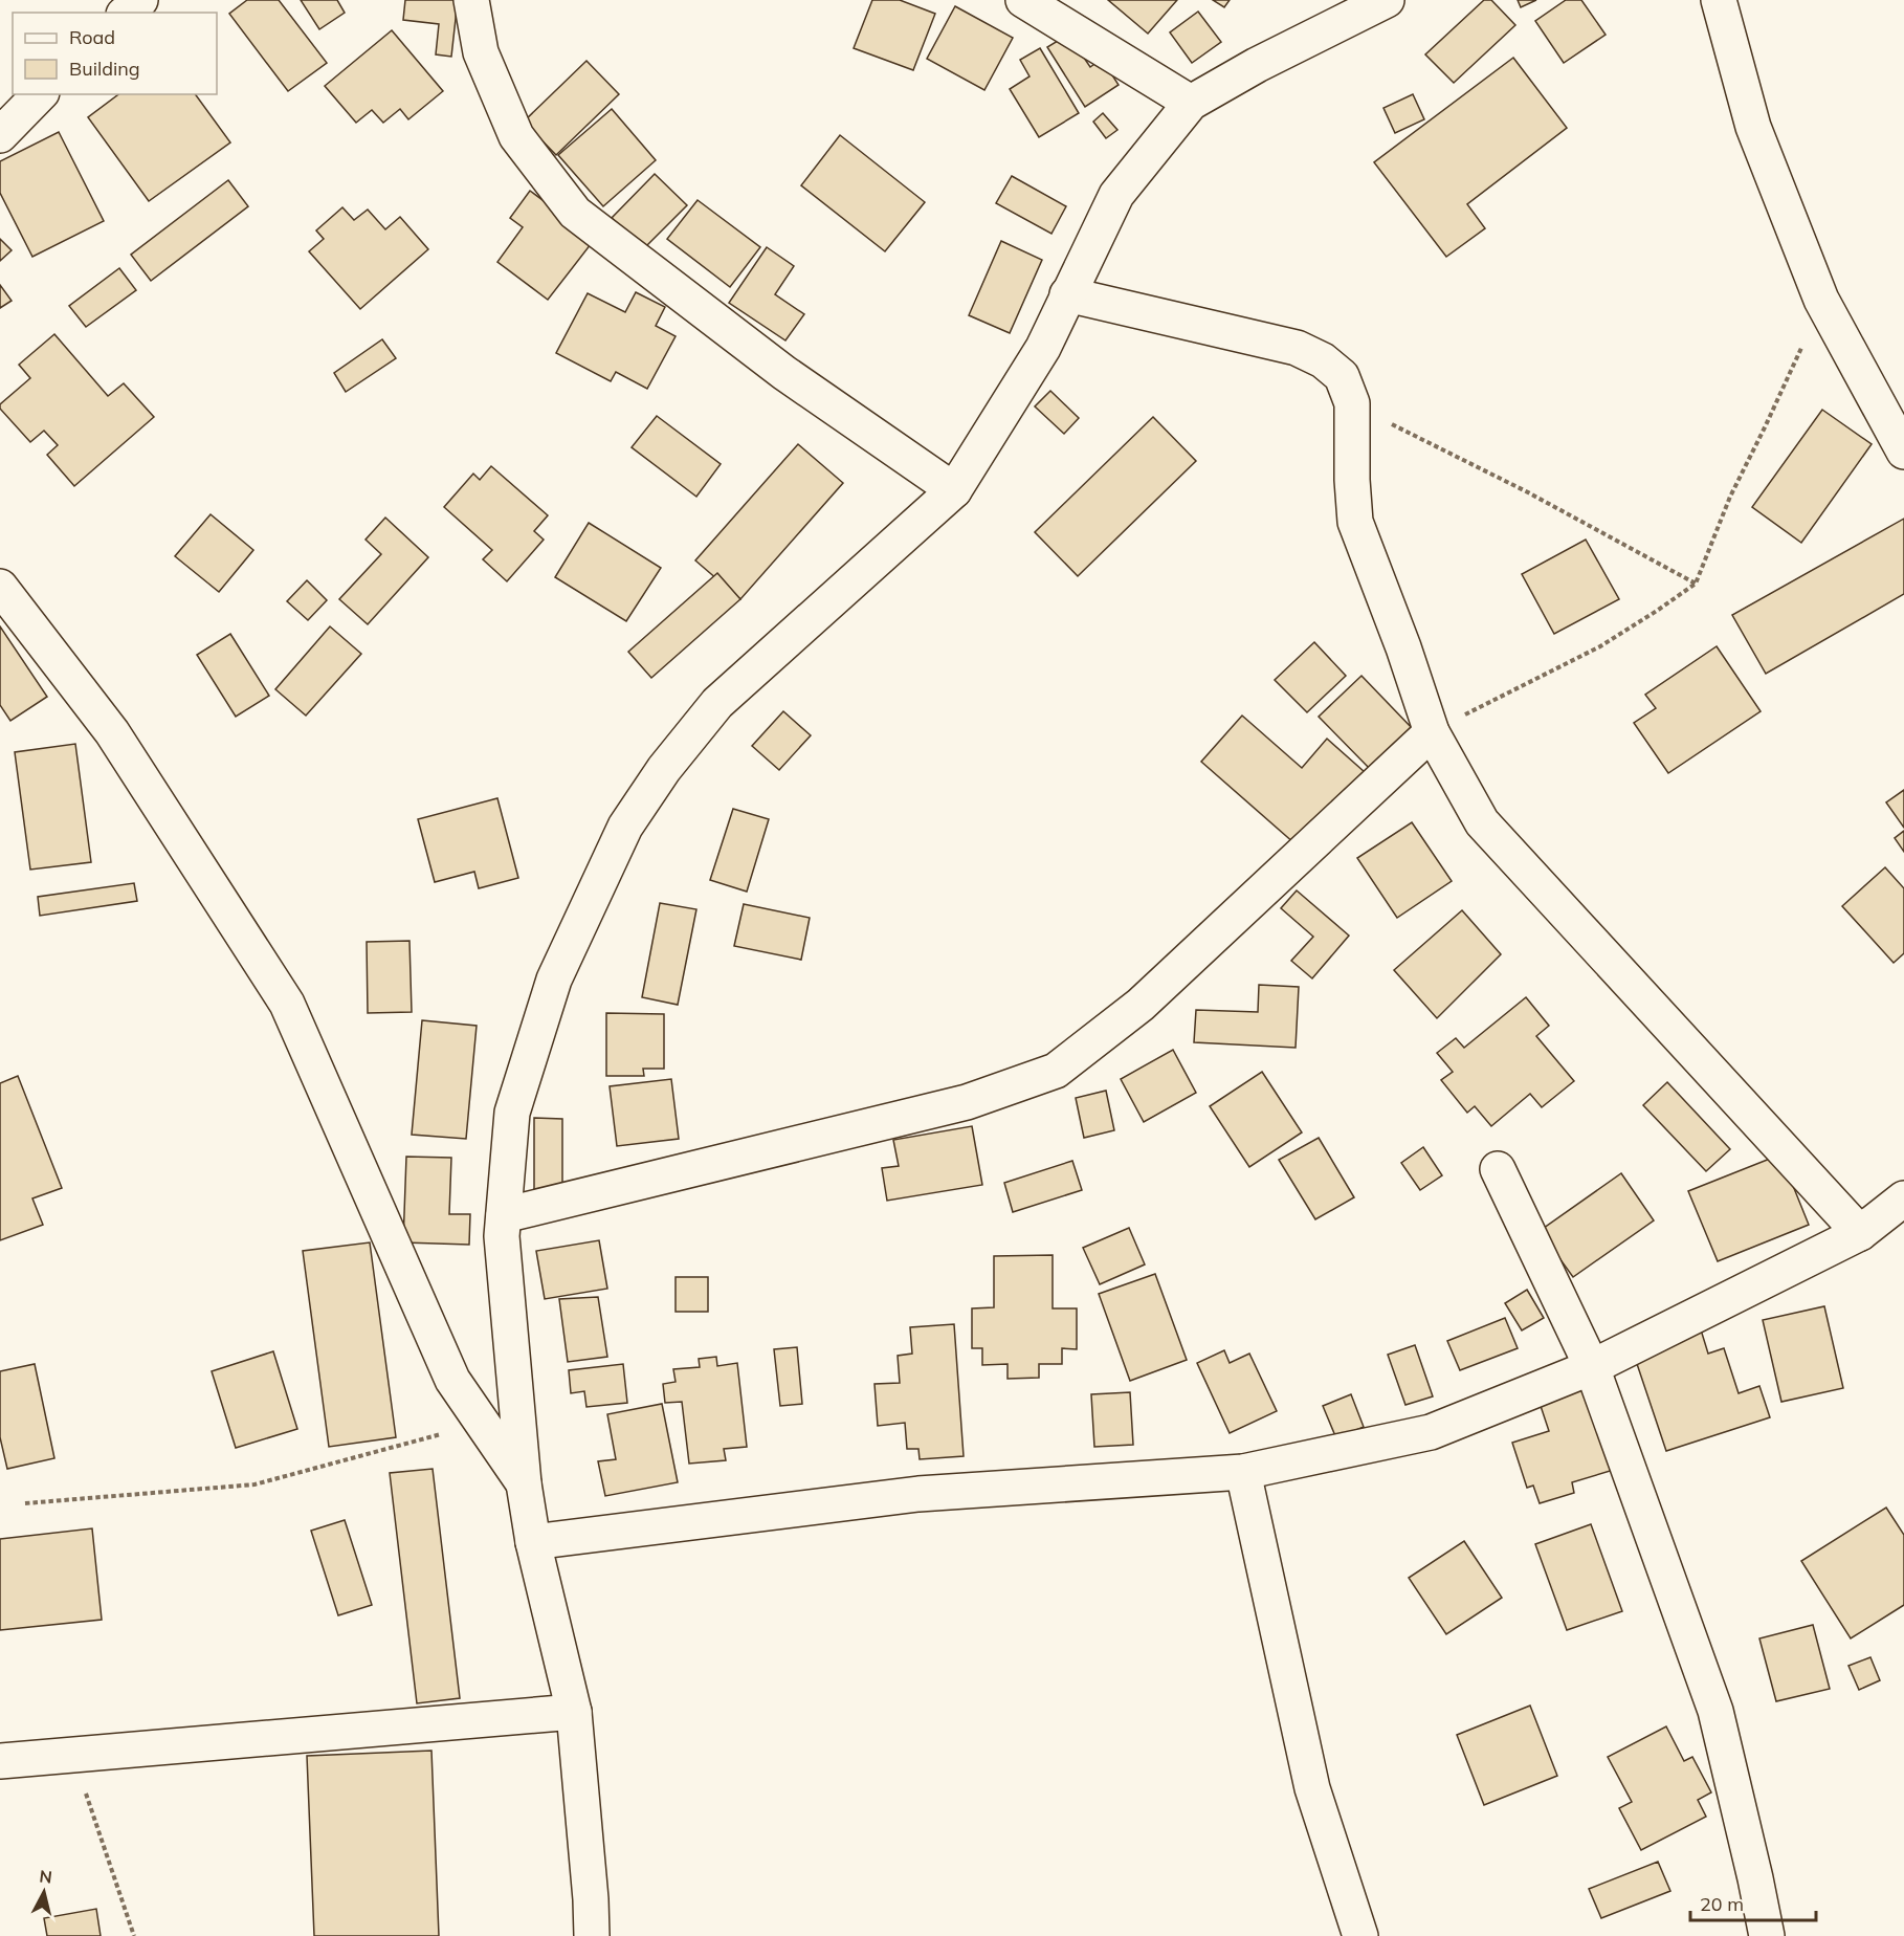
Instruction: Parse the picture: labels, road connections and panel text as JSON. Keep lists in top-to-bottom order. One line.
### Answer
{"legend":["Road","Building"],"scale_bar":"20 m","north":"top"}
